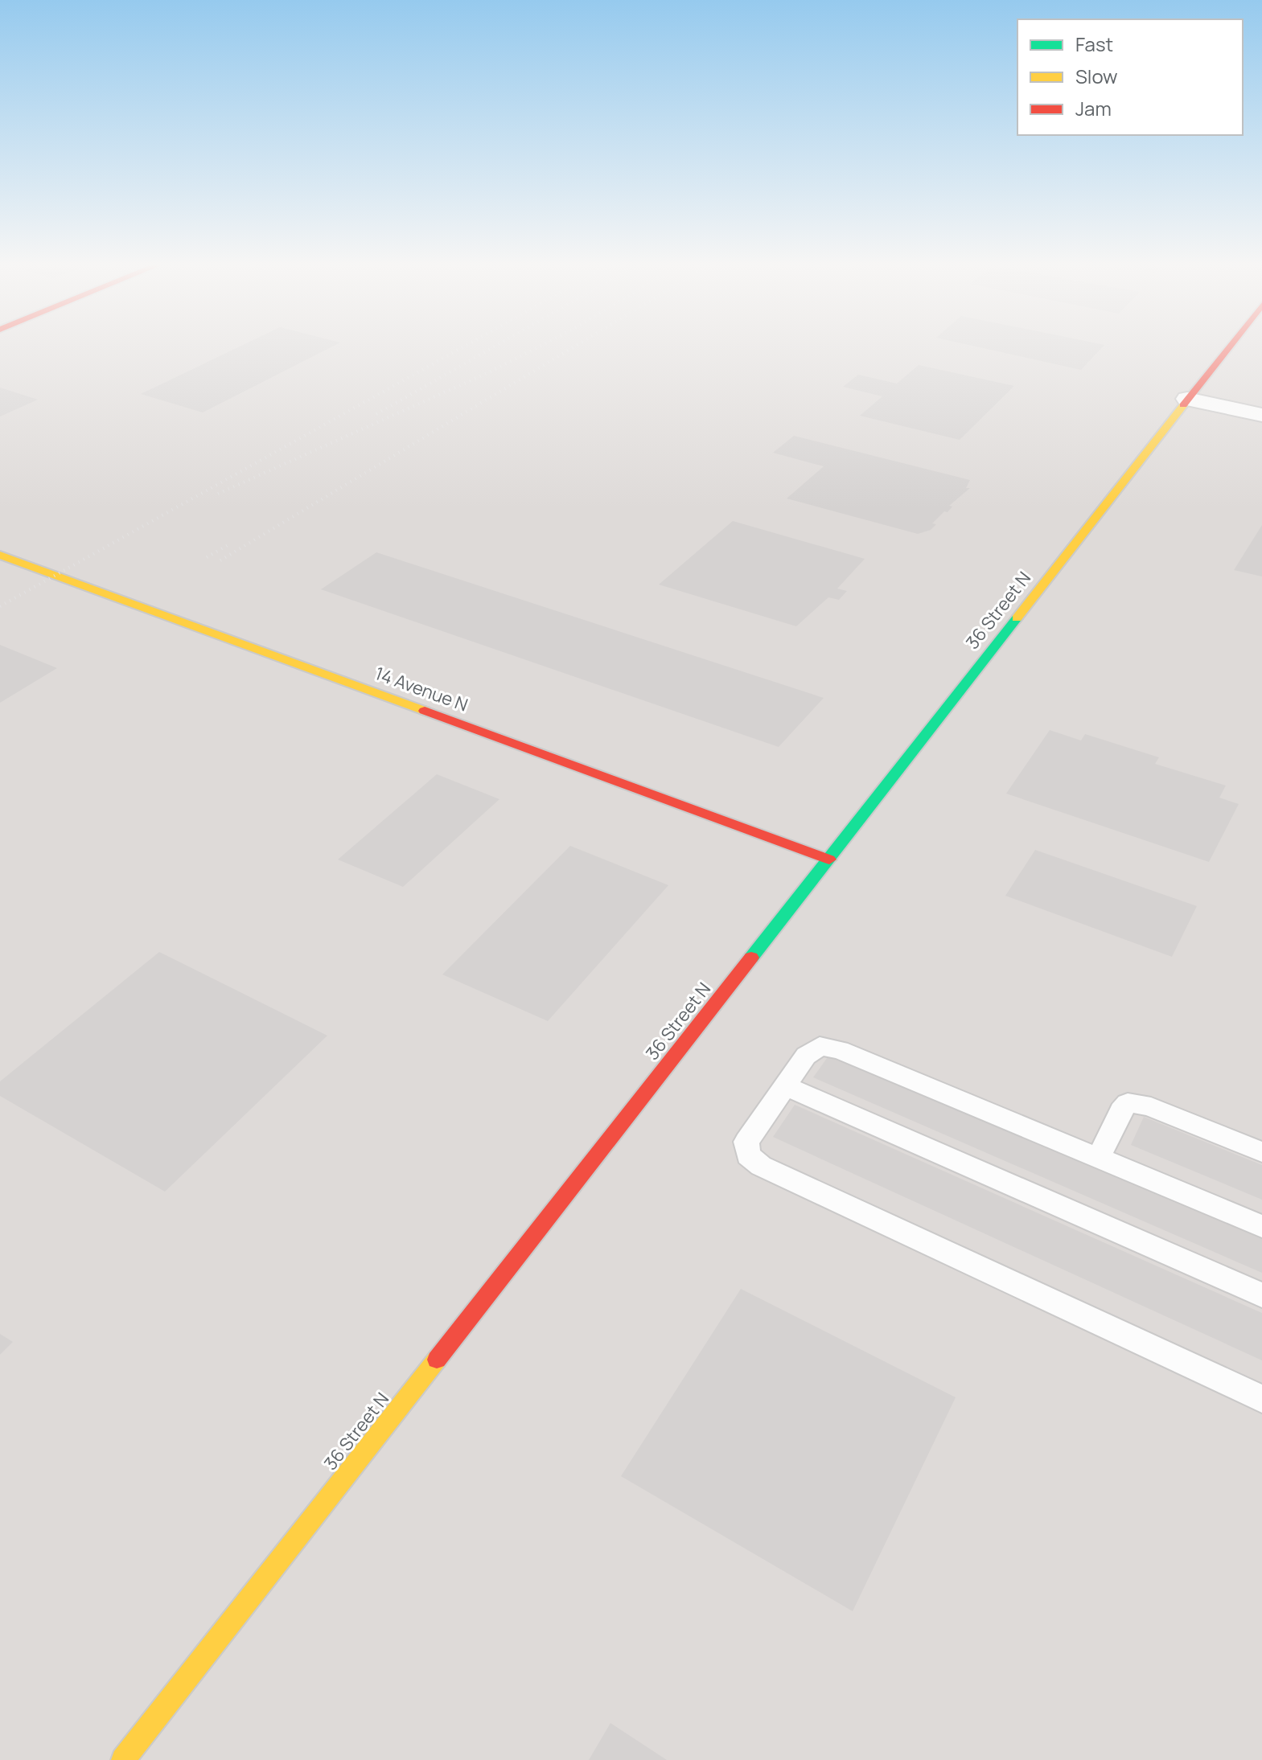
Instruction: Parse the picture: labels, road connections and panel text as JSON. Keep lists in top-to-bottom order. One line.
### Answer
{"streets":{"street":["36 Street N","14 Avenue N"]},"crossings":[["36 Street N","14 Avenue N"]],"legend":["Fast","Slow","Jam"]}
